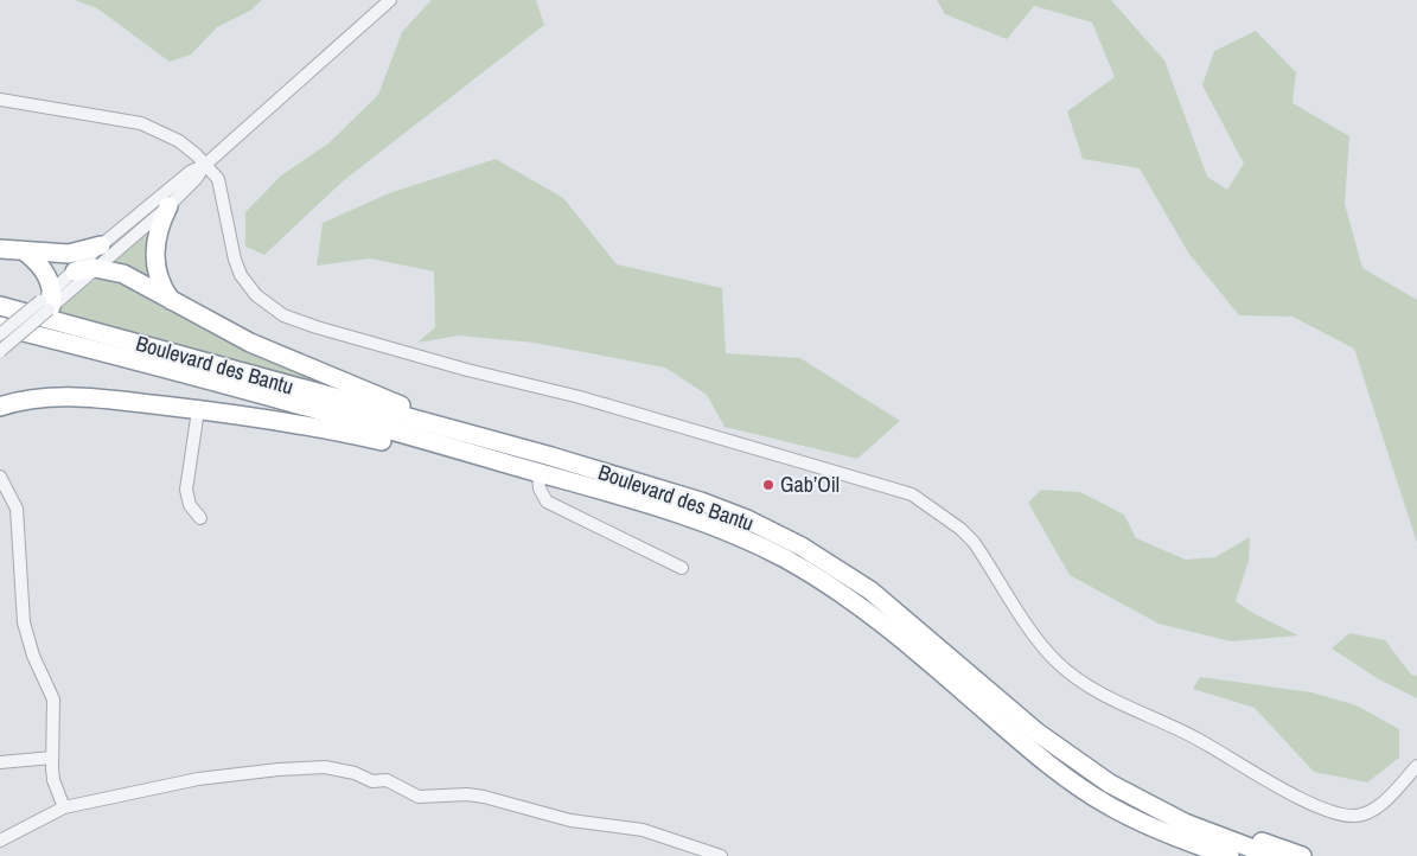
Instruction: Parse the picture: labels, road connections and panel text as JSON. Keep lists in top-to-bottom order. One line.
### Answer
{"streets":{"highway":["Boulevard des Bantu"]},"places":["Gab’Oil"]}
